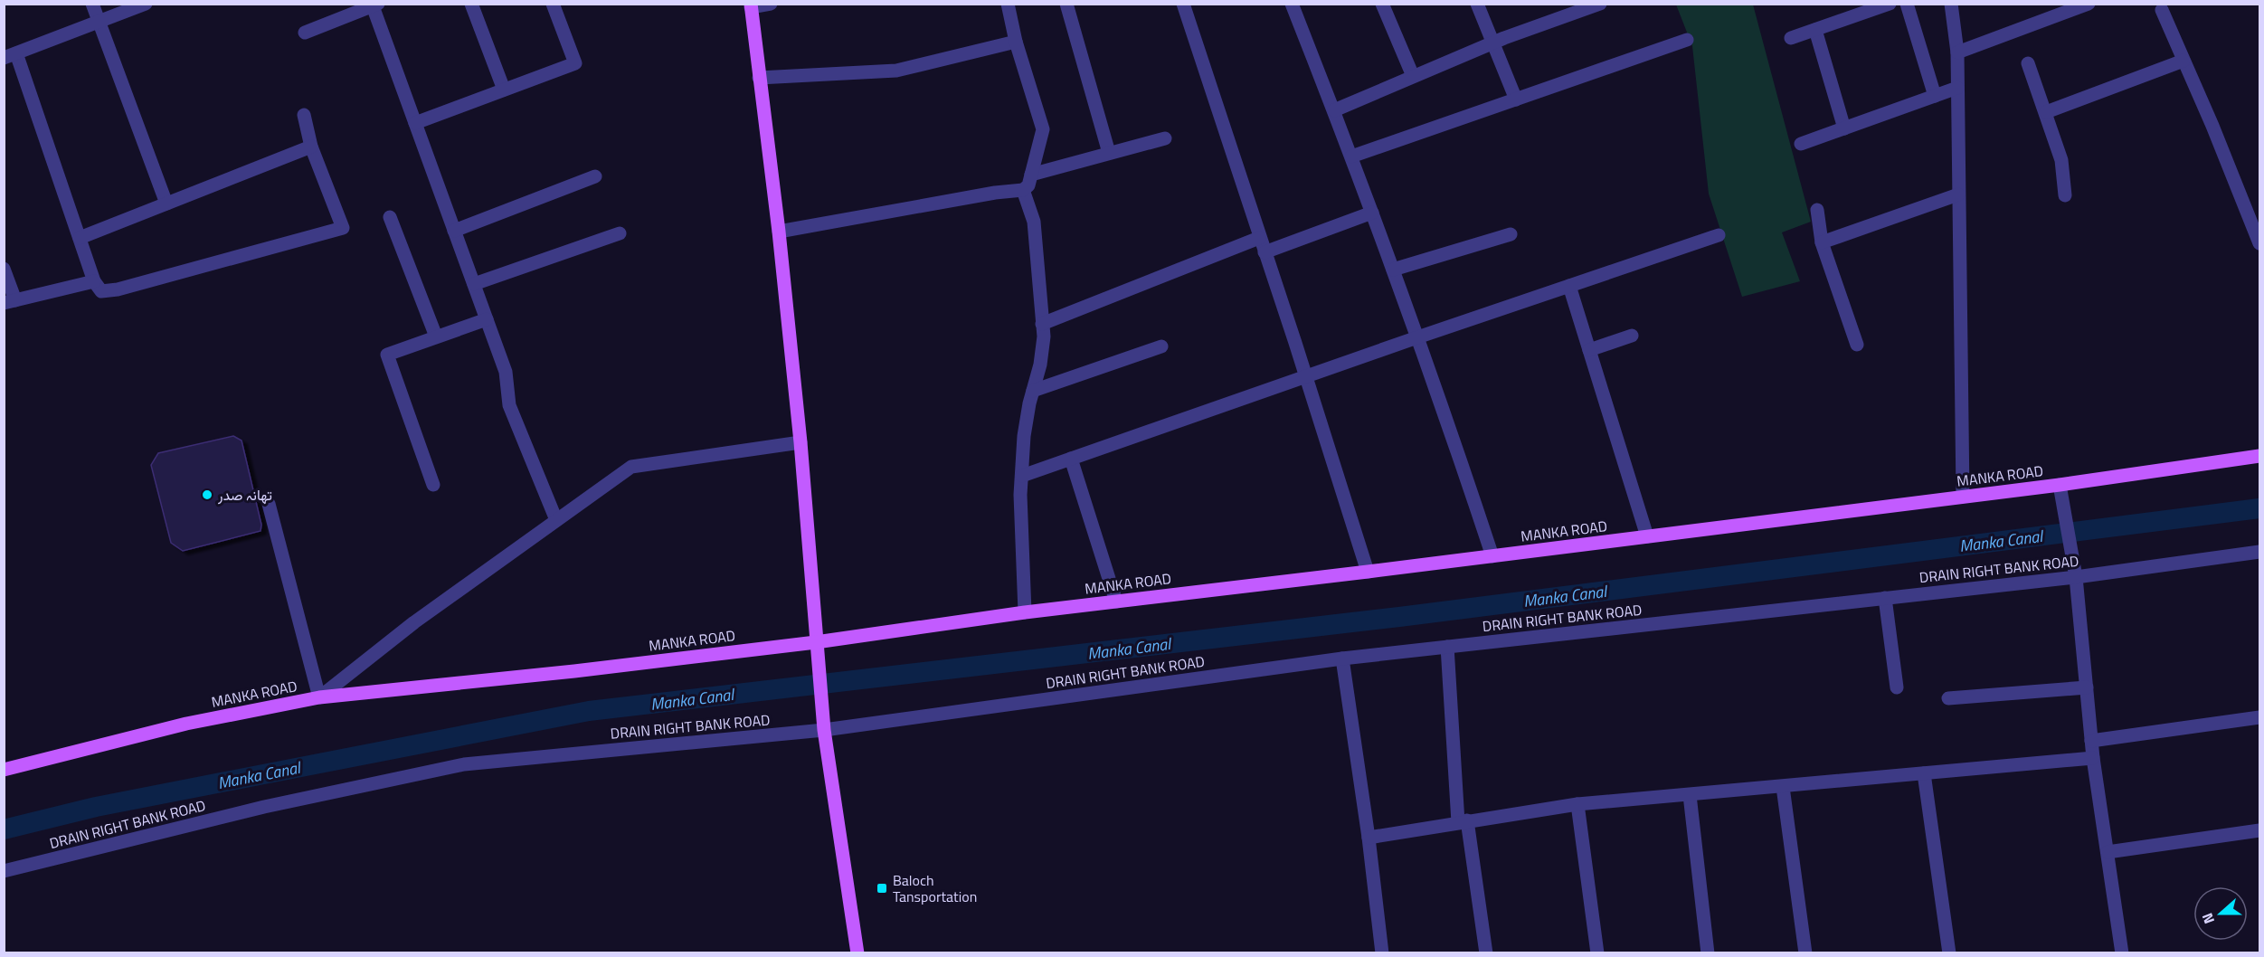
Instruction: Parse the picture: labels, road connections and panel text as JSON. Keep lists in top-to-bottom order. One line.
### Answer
{"streets":{"main road":["MANKA ROAD"],"street":["DRAIN RIGHT BANK ROAD"]},"water":["Manka Canal"],"places":{"other":["تھانہ صدر"],"transit":["Baloch Tansportation"]},"north":"left"}
